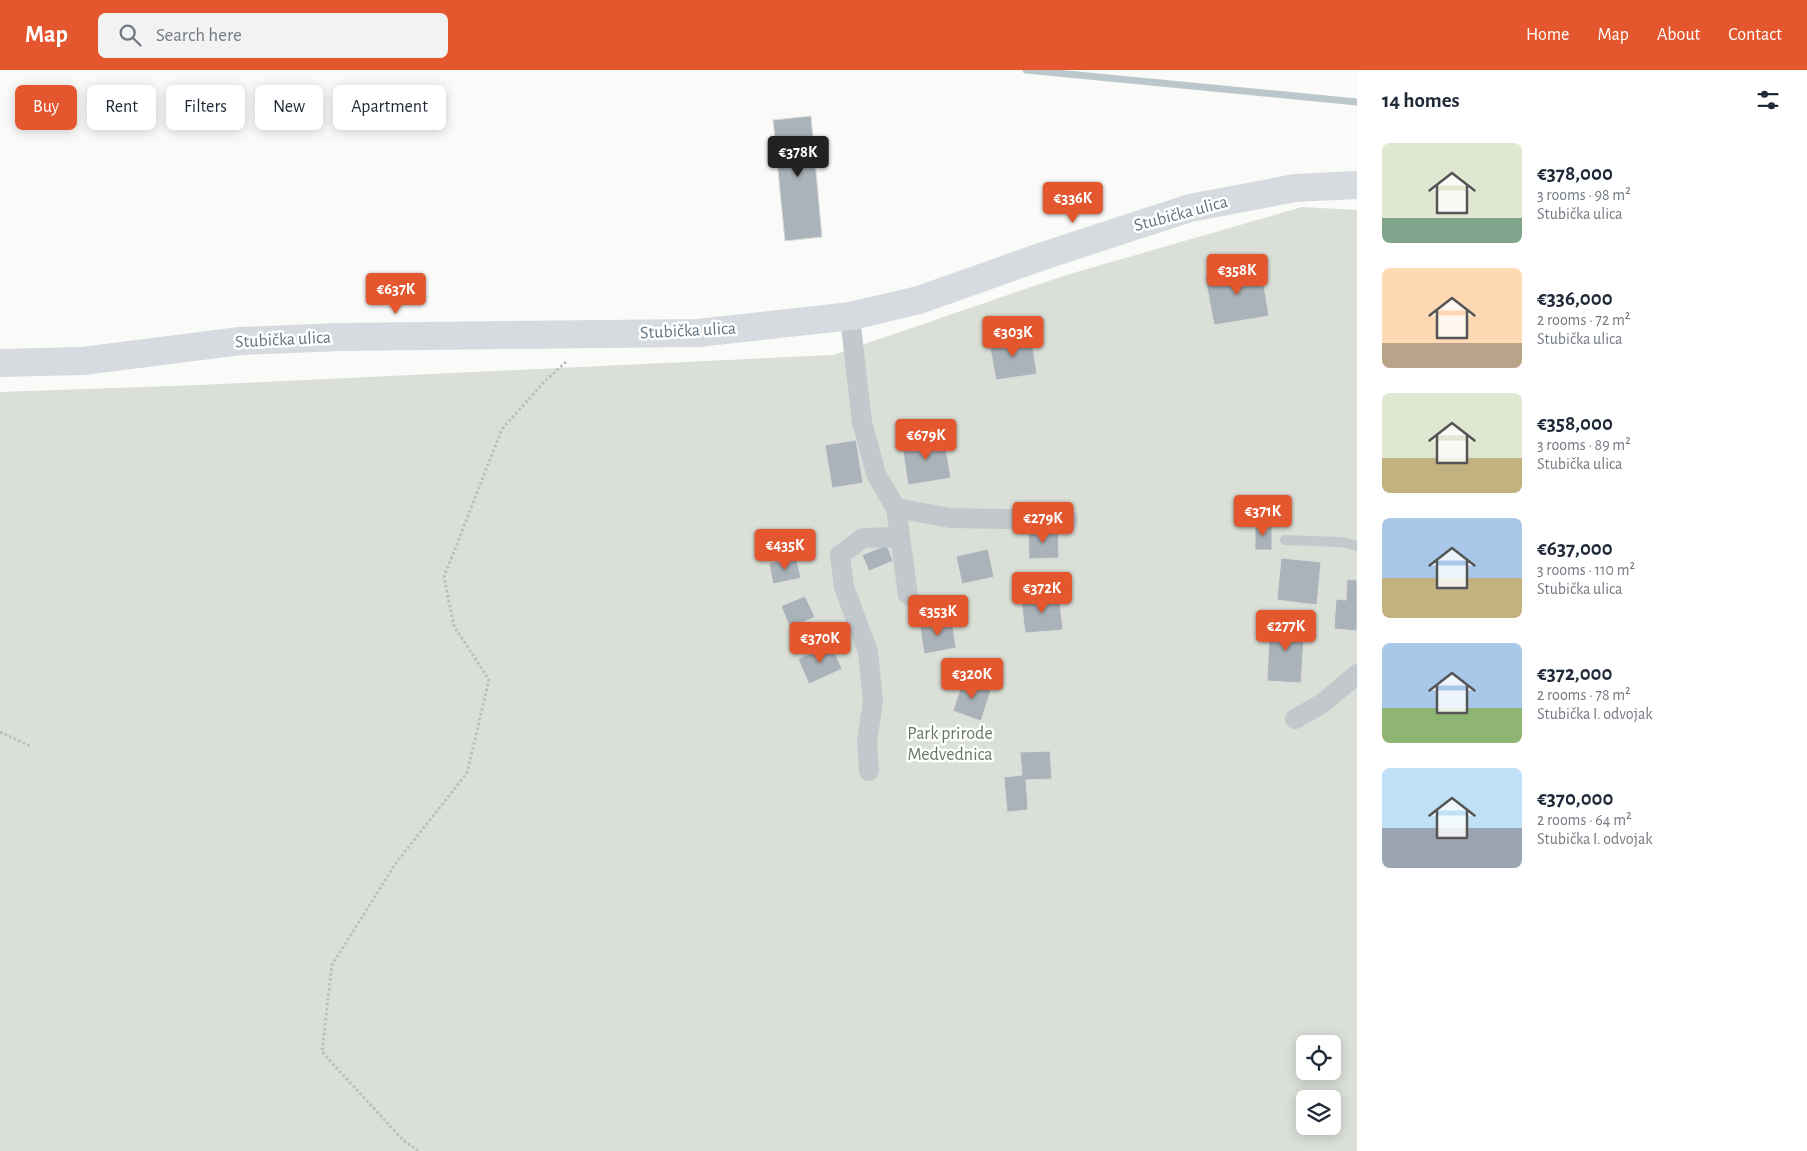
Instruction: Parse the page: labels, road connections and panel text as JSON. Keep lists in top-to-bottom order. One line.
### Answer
{"streets":{"main road":["Stubička ulica"]},"parks":["Park prirode Medvednica"],"page":{"header":"Map","search":"Search here","nav":["Home","Map","About","Contact"],"heading":"14 homes","chip":["Buy","Rent","Filters","New","Apartment"],"list":[{"name":"€378,000","note":"3 rooms · 98 m² · Stubička ulica"},{"name":"€336,000","note":"2 rooms · 72 m² · Stubička ulica"},{"name":"€358,000","note":"3 rooms · 89 m² · Stubička ulica"},{"name":"€637,000","note":"3 rooms · 110 m² · Stubička ulica"},{"name":"€372,000","note":"2 rooms · 78 m² · Stubička I. odvojak"},{"name":"€370,000","note":"2 rooms · 64 m² · Stubička I. odvojak"}],"price":["€378K","€336K","€358K","€637K","€303K","€679K","€371K","€279K","€435K","€372K","€353K","€277K","€370K","€320K"]}}
